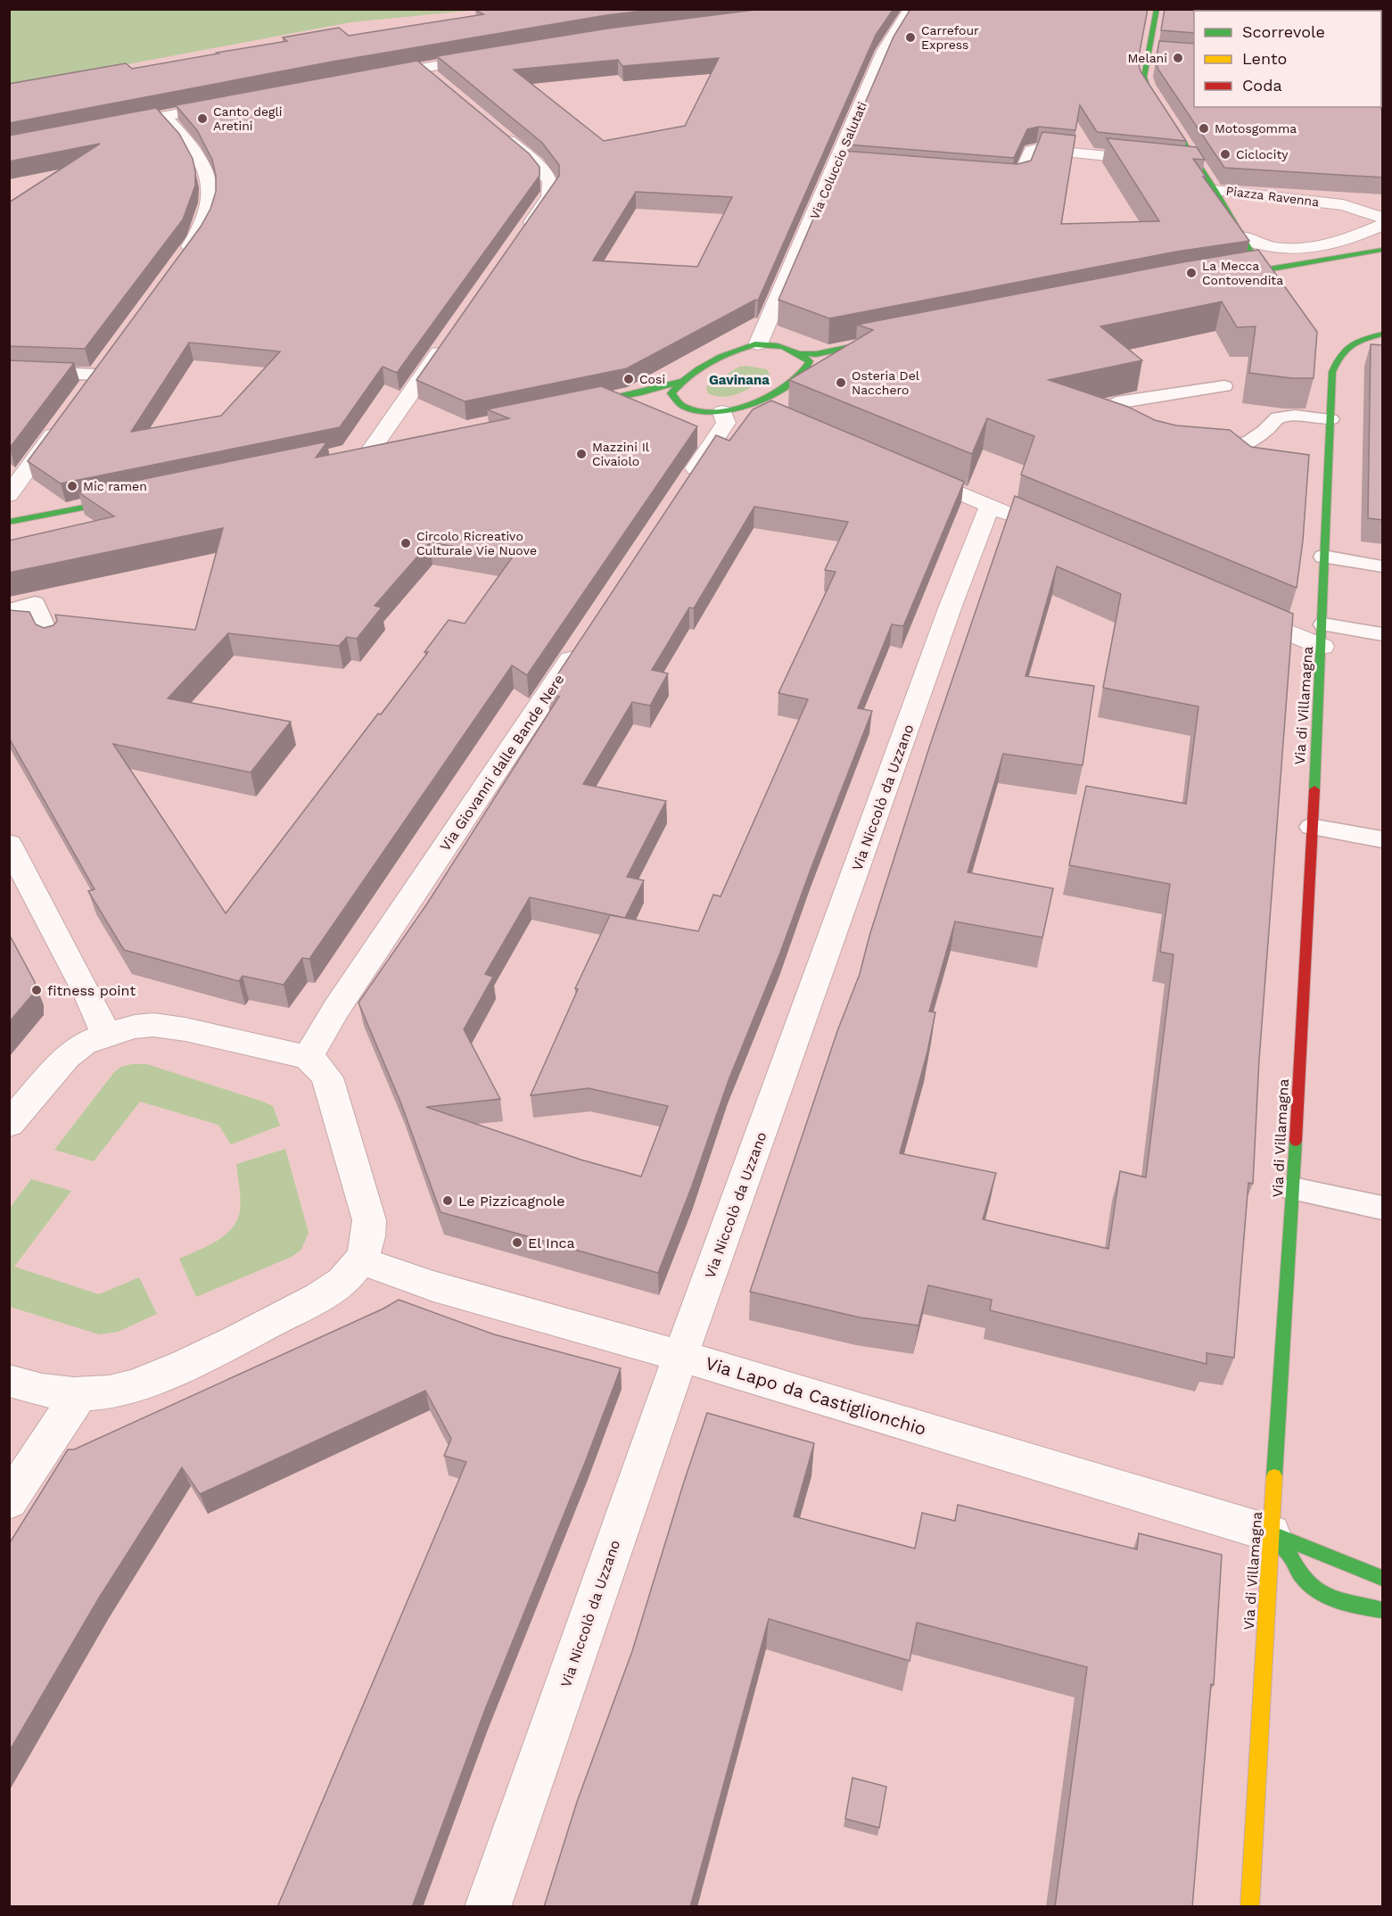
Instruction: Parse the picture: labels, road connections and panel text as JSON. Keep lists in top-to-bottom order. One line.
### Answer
{"streets":{"main road":["Piazza Ravenna","Via di Villamagna"],"street":["Via Coluccio Salutati","Via Giovanni dalle Bande Nere","Via Niccolò da Uzzano","Via Lapo da Castiglionchio"]},"crossings":[["Via di Villamagna","Via Lapo da Castiglionchio"],["Via Niccolò da Uzzano","Via Lapo da Castiglionchio"]],"districts":["Gavinana"],"places":["Carrefour Express","Melani","Canto degli Aretini","Motosgomma","Ciclocity","La Mecca Contovendita","Cosi","Osteria Del Nacchero","Mazzini Il Civaiolo","Mic ramen","Circolo Ricreativo Culturale Vie Nuove","fitness point","Le Pizzicagnole","El Inca"],"legend":["Scorrevole","Lento","Coda"]}
